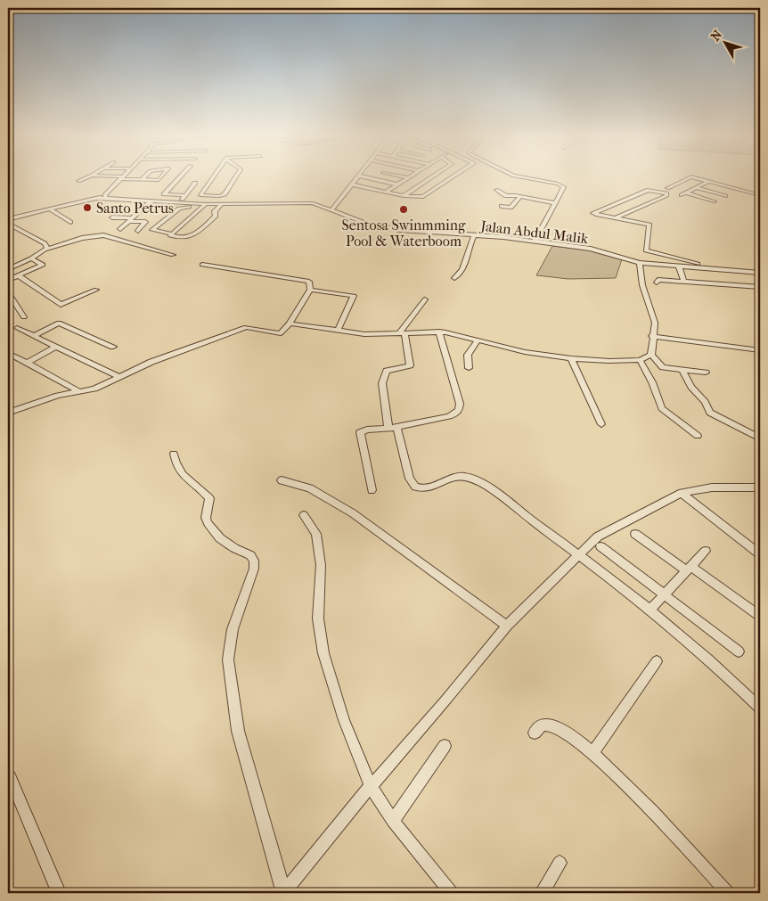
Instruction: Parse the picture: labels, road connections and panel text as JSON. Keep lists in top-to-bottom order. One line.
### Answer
{"streets":{"street":["Jalan Abdul Malik"]},"places":["Santo Petrus","Sentosa Swinmming Pool & Waterboom"],"north":"top left"}
